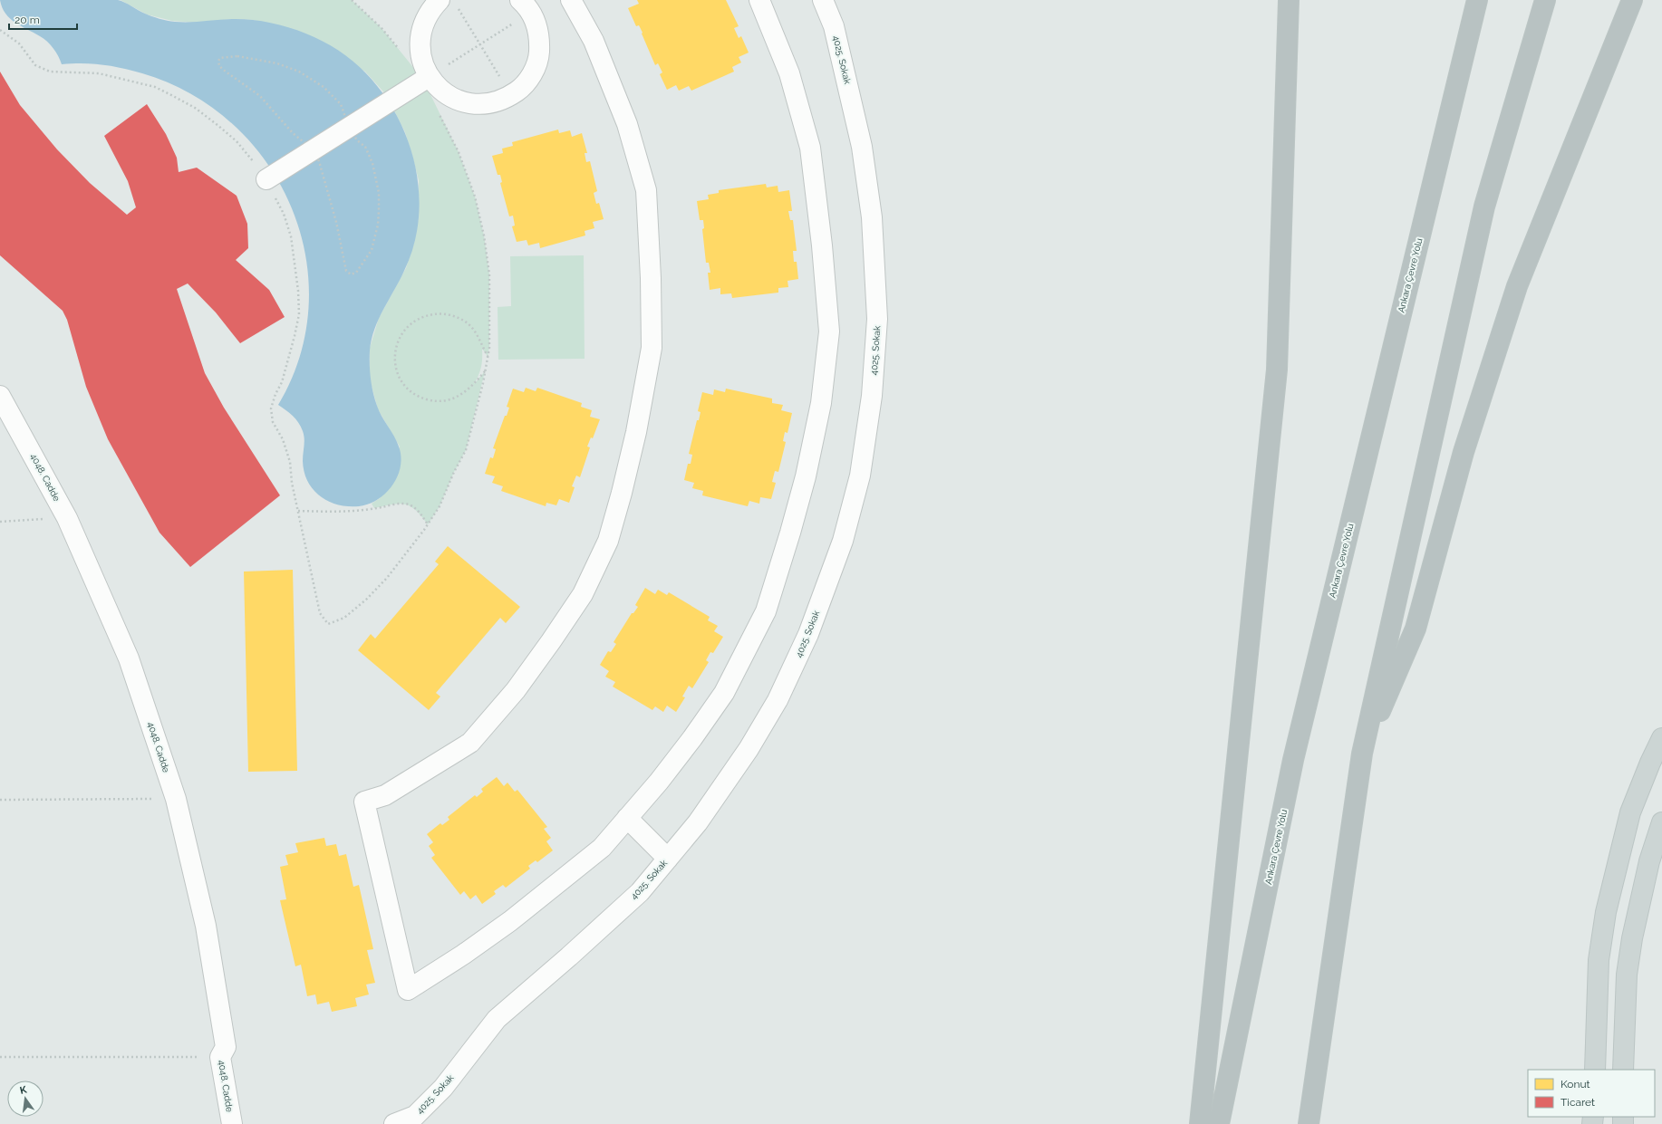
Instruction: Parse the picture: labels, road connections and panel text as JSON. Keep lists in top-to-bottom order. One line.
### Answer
{"streets":{"highway":["Ankara Çevre Yolu"],"street":["4025. Sokak","4048. Cadde"]},"legend":["Konut","Ticaret"],"scale_bar":"20 m","north":"top"}
